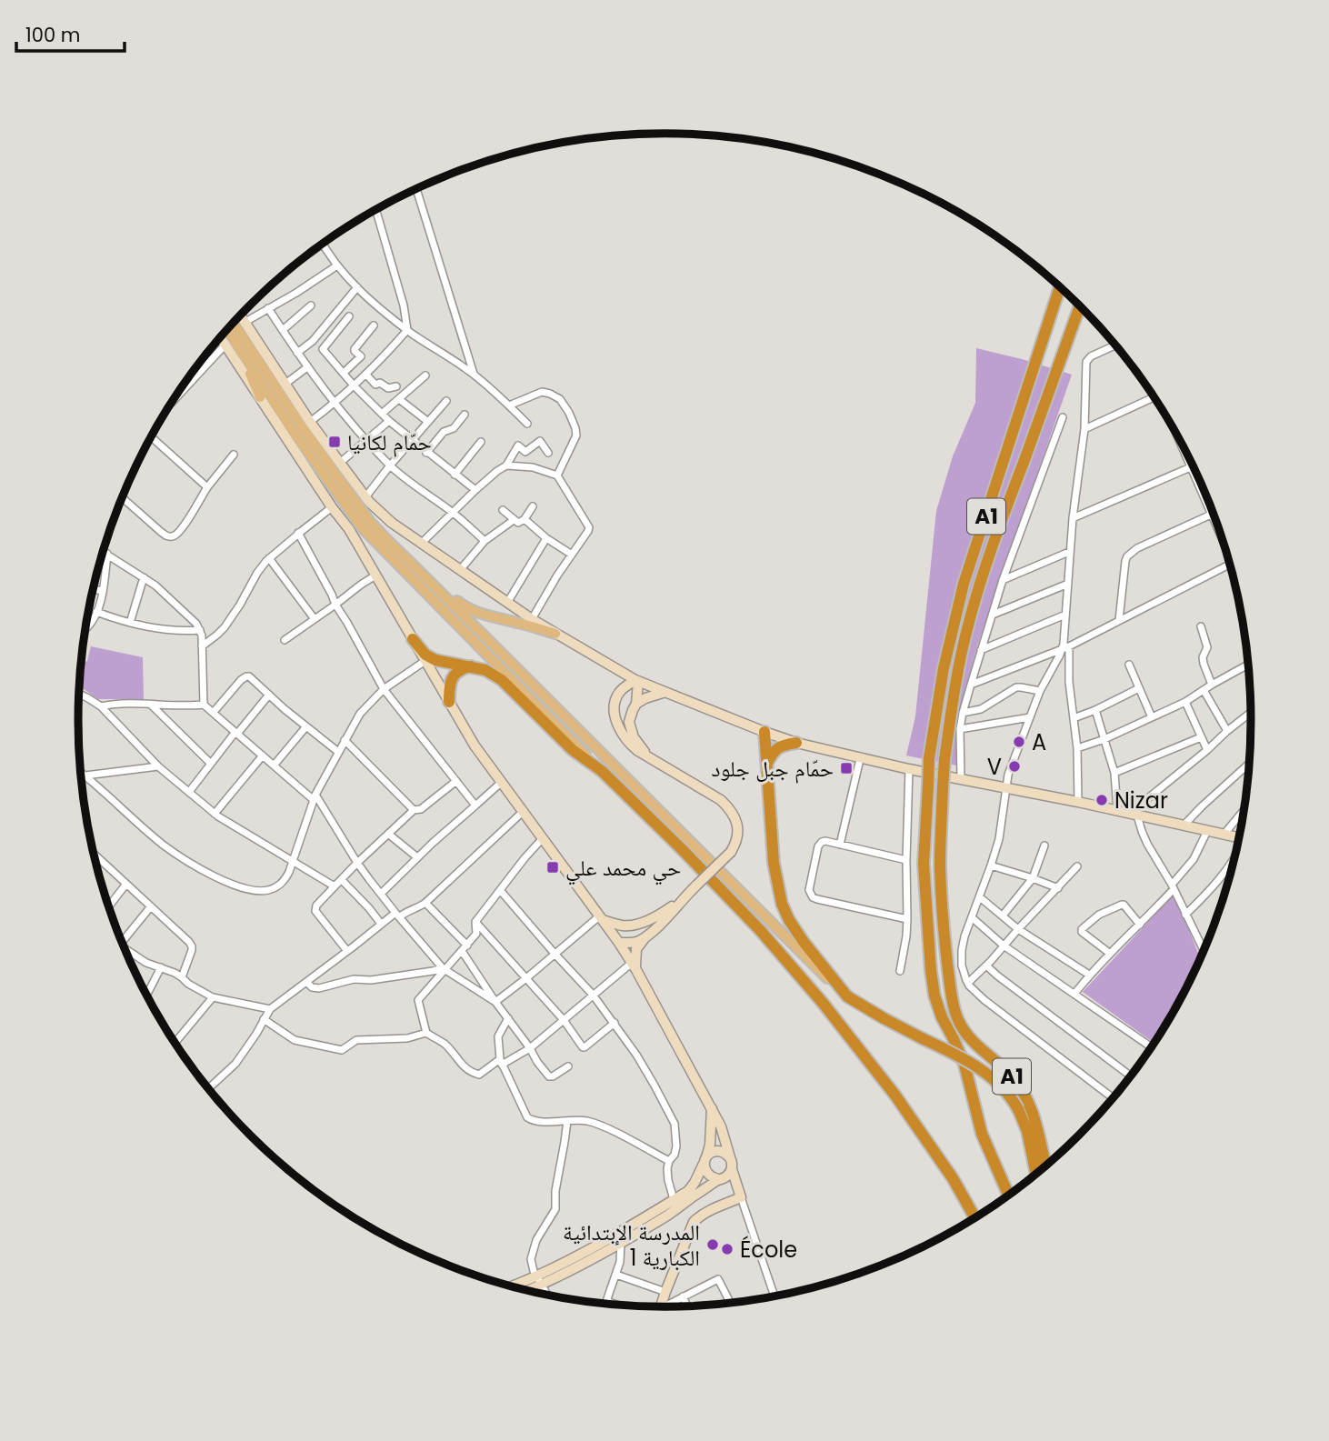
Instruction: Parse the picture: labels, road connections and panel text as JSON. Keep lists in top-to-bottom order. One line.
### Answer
{"streets":{"highway":["A1"]},"places":{"transit":["حمّام لكانيا","حمّام جبل جلود","حي محمد علي"],"other":["A","V","Nizar","المدرسة الإبتدائية الكبارية 1","École"]},"scale_bar":"100 m"}
